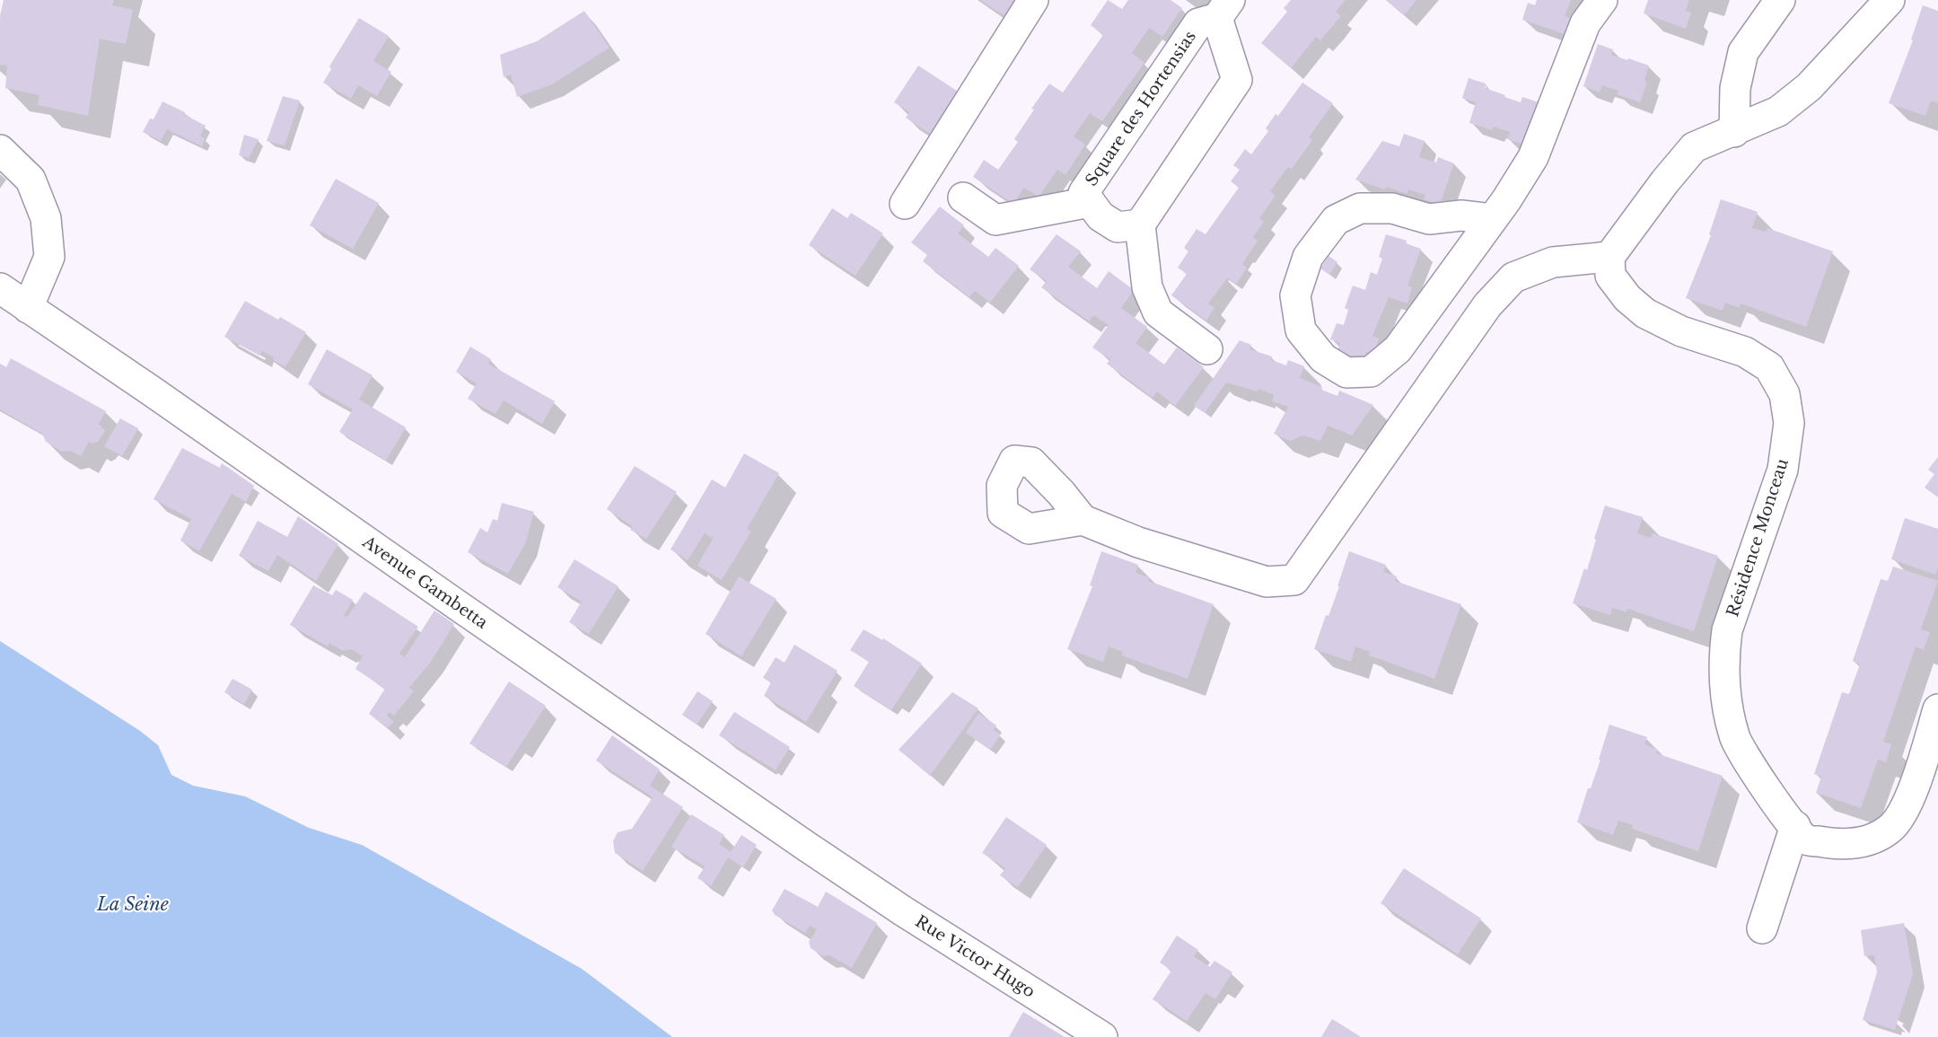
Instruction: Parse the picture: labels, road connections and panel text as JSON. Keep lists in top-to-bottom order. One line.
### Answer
{"streets":{"street":["Square des Hortensias","Résidence Monceau","Avenue Gambetta","Rue Victor Hugo"]},"crossings":[["Avenue Gambetta","Rue Victor Hugo"]],"water":["La Seine"]}
